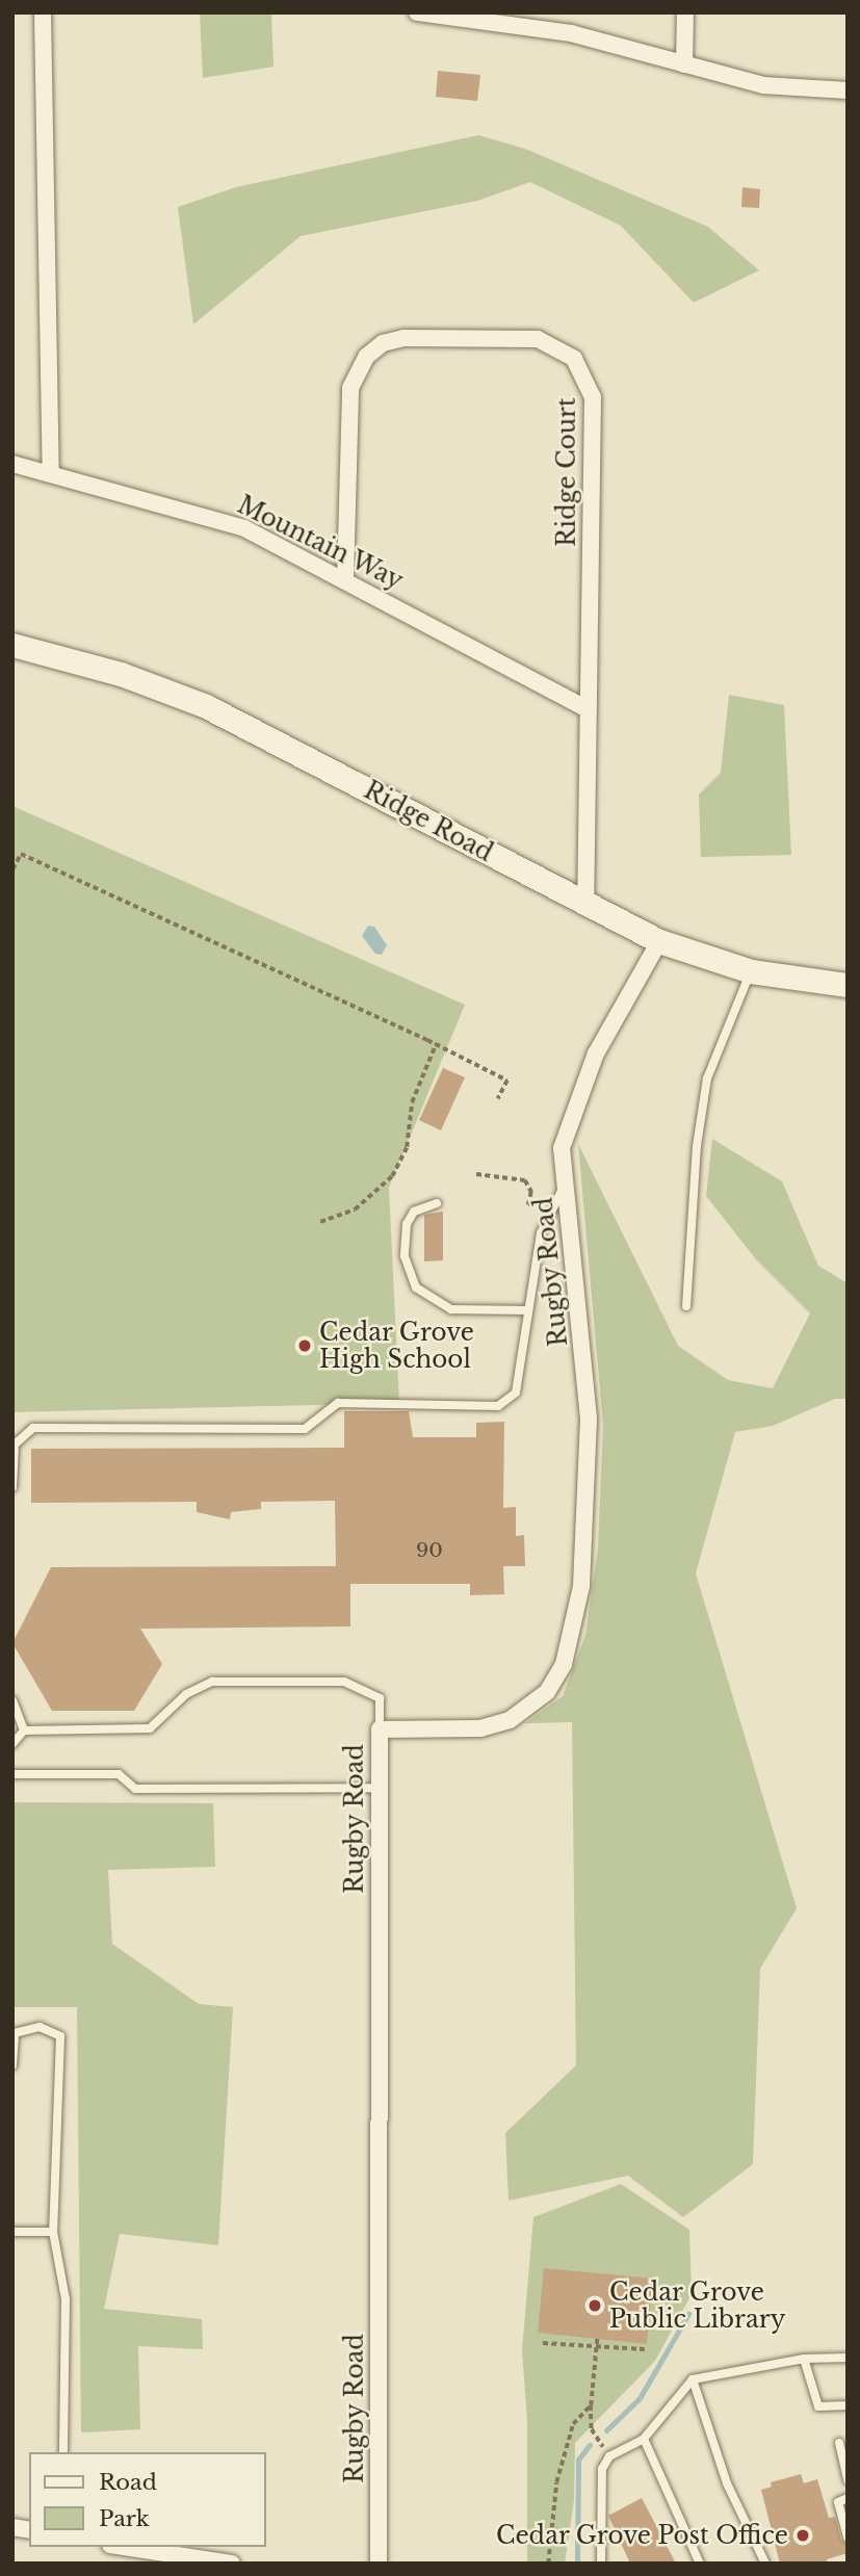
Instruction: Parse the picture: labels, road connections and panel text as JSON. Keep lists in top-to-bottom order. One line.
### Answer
{"streets":{"main road":["Ridge Road"],"street":["Ridge Court","Mountain Way","Rugby Road"]},"crossings":[["Ridge Court","Mountain Way"],["Ridge Court","Ridge Road"],["Ridge Road","Rugby Road"]],"places":["Cedar Grove High School","Cedar Grove Public Library","Cedar Grove Post Office"],"house_numbers":["90"],"legend":["Road","Park"]}
